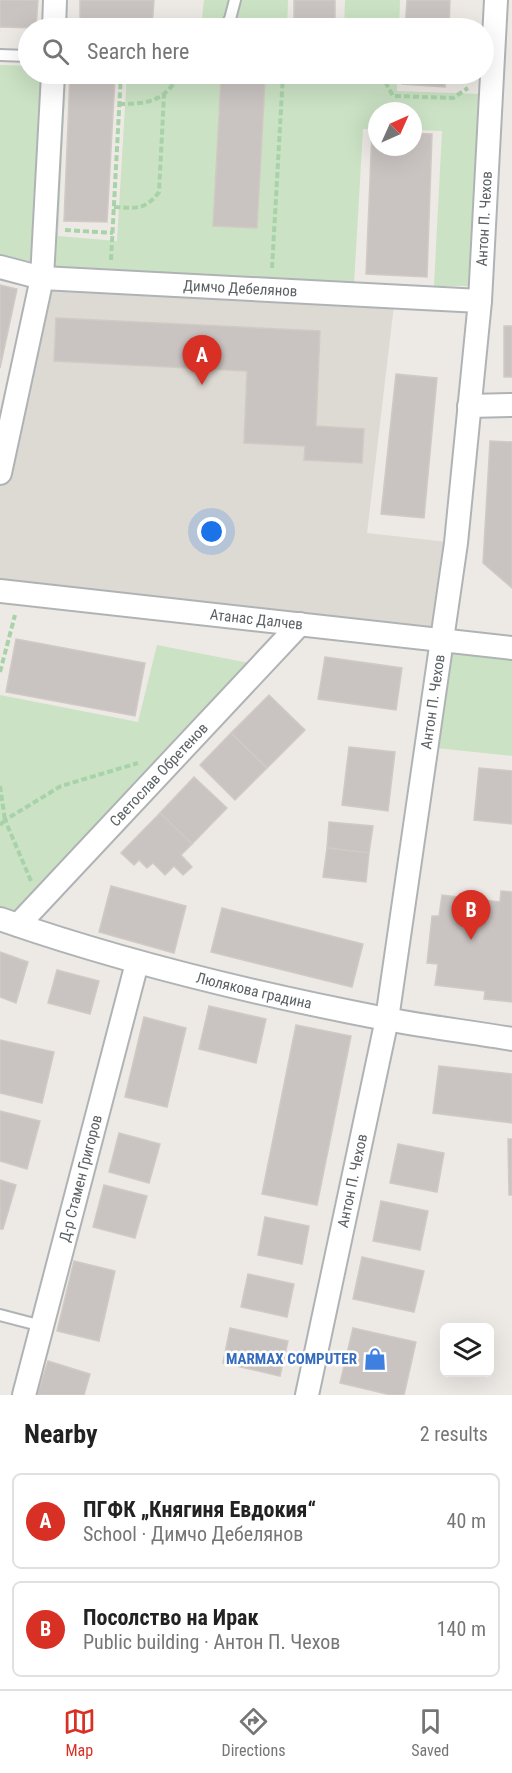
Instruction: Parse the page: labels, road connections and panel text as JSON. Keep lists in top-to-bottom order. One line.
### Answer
{"streets":{"street":["Антон П. Чехов","Димчо Дебелянов","Атанас Далчев","Светослав Обретенов","Люлякова градина","Д-р Стамен Григоров"]},"crossings":[["Антон П. Чехов","Димчо Дебелянов"],["Антон П. Чехов","Атанас Далчев"],["Антон П. Чехов","Люлякова градина"],["Атанас Далчев","Светослав Обретенов"],["Светослав Обретенов","Люлякова градина"],["Люлякова градина","Д-р Стамен Григоров"]],"places":{"shop":["MARMAX COMPUTER"]},"north":"top right","page":{"search":"Search here","pins":["A","B"],"heading":["Nearby","2 results"],"list":[{"mark":"A","name":"ПГФК „Княгиня Евдокия“","note":"School · Димчо Дебелянов","value":"40 m"},{"mark":"B","name":"Посолство на Ирак","note":"Public building · Антон П. Чехов","value":"140 m"}],"nav":["Map","Directions","Saved"]}}
